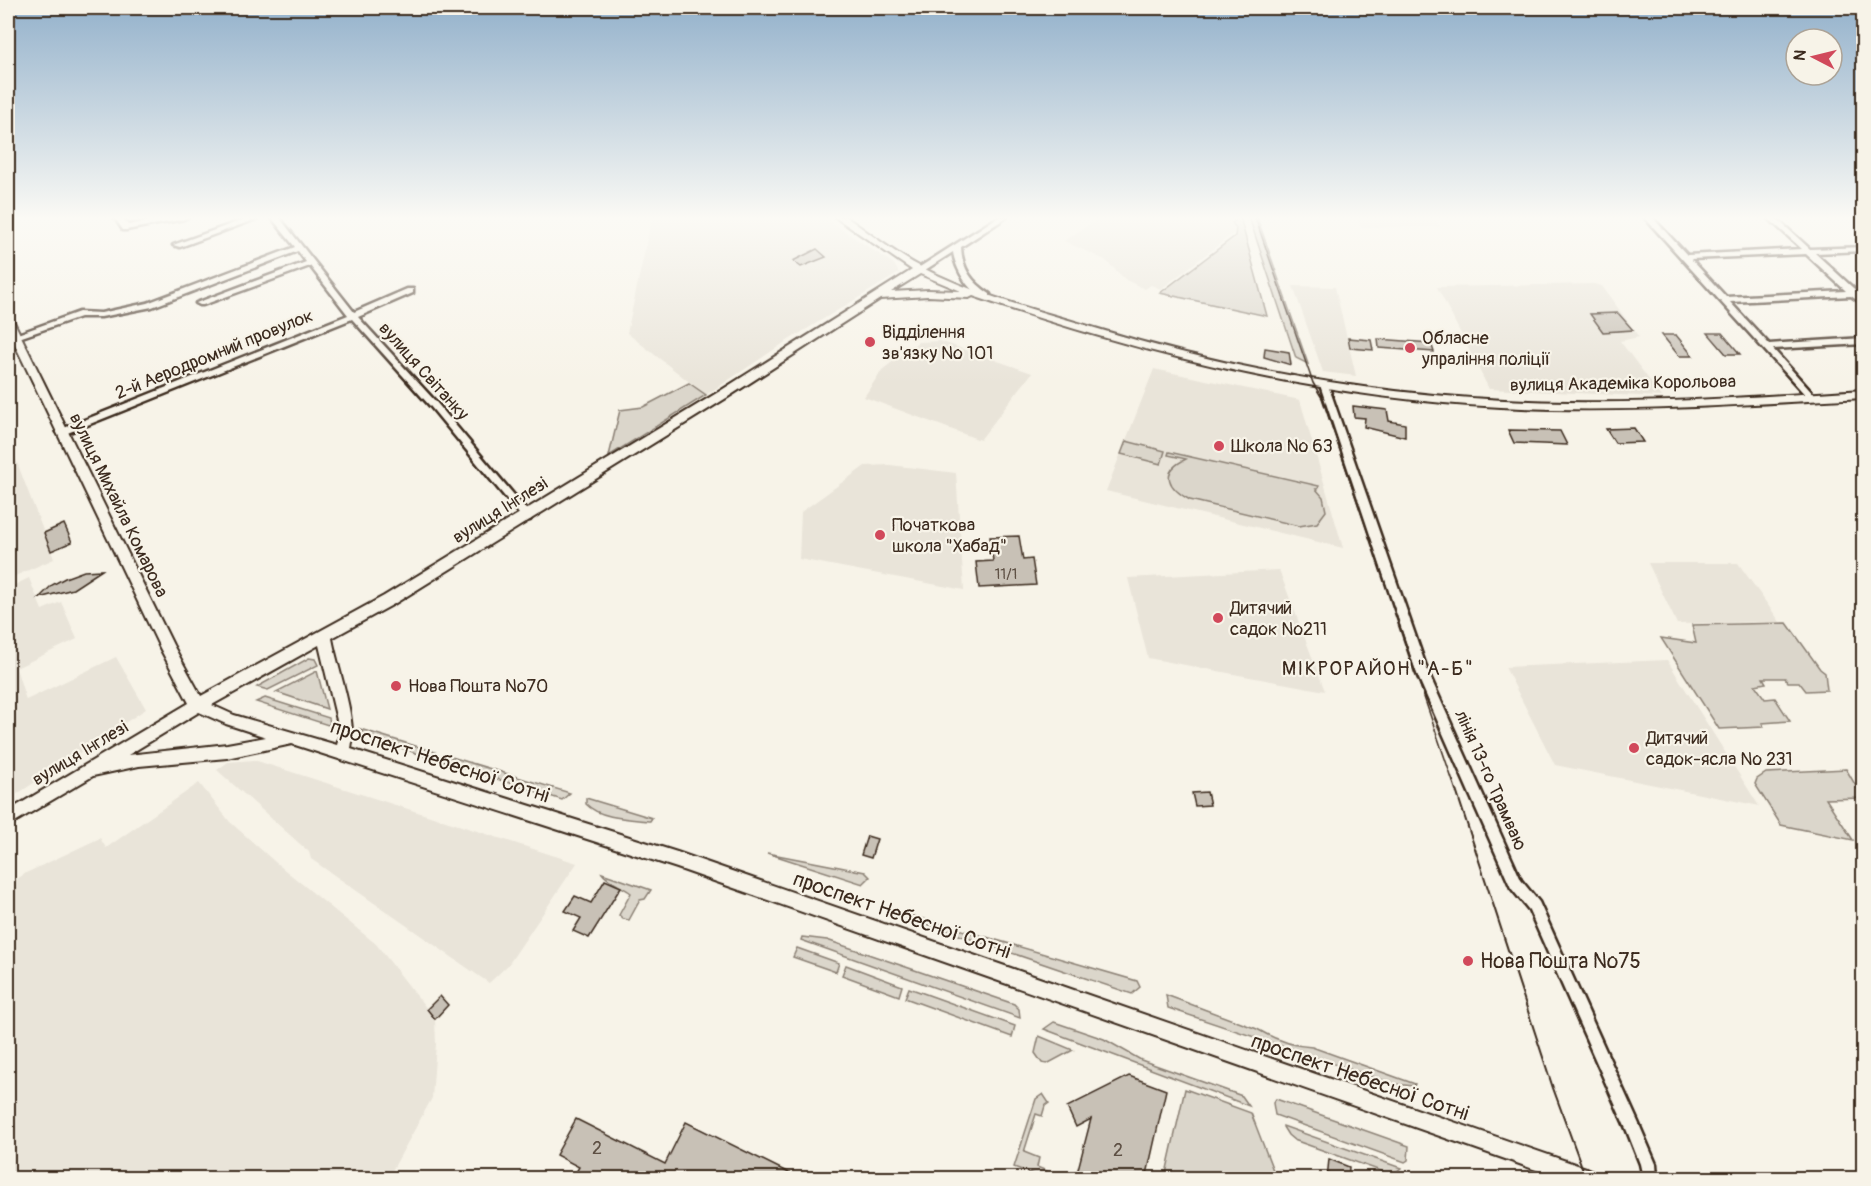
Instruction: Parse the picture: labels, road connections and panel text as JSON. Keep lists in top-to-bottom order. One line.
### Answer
{"streets":{"main road":["вулиця Академіка Корольова","вулиця Михайла Комарова","вулиця Інглезі","проспект Небесної Сотні"],"street":["2-й Аеродромний провулок","вулиця Світанку","лінія 13-го Трамваю"]},"crossings":[["2-й Аеродромний провулок","вулиця Світанку"],["2-й Аеродромний провулок","вулиця Михайла Комарова"],["вулиця Світанку","вулиця Інглезі"],["вулиця Академіка Корольова","лінія 13-го Трамваю"],["вулиця Михайла Комарова","вулиця Інглезі"],["вулиця Михайла Комарова","проспект Небесної Сотні"],["вулиця Інглезі","проспект Небесної Сотні"]],"districts":["МІКРОРАЙОН \"А-Б\""],"places":["Відділення зв'язку № 101","Обласне упраління поліції","Школа № 63","Початкова школа \"Хабад\"","Дитячий садок №211","Нова Пошта №70","Дитячий садок-ясла № 231","Нова Пошта №75"],"house_numbers":["11/1","2","2"],"north":"left"}
